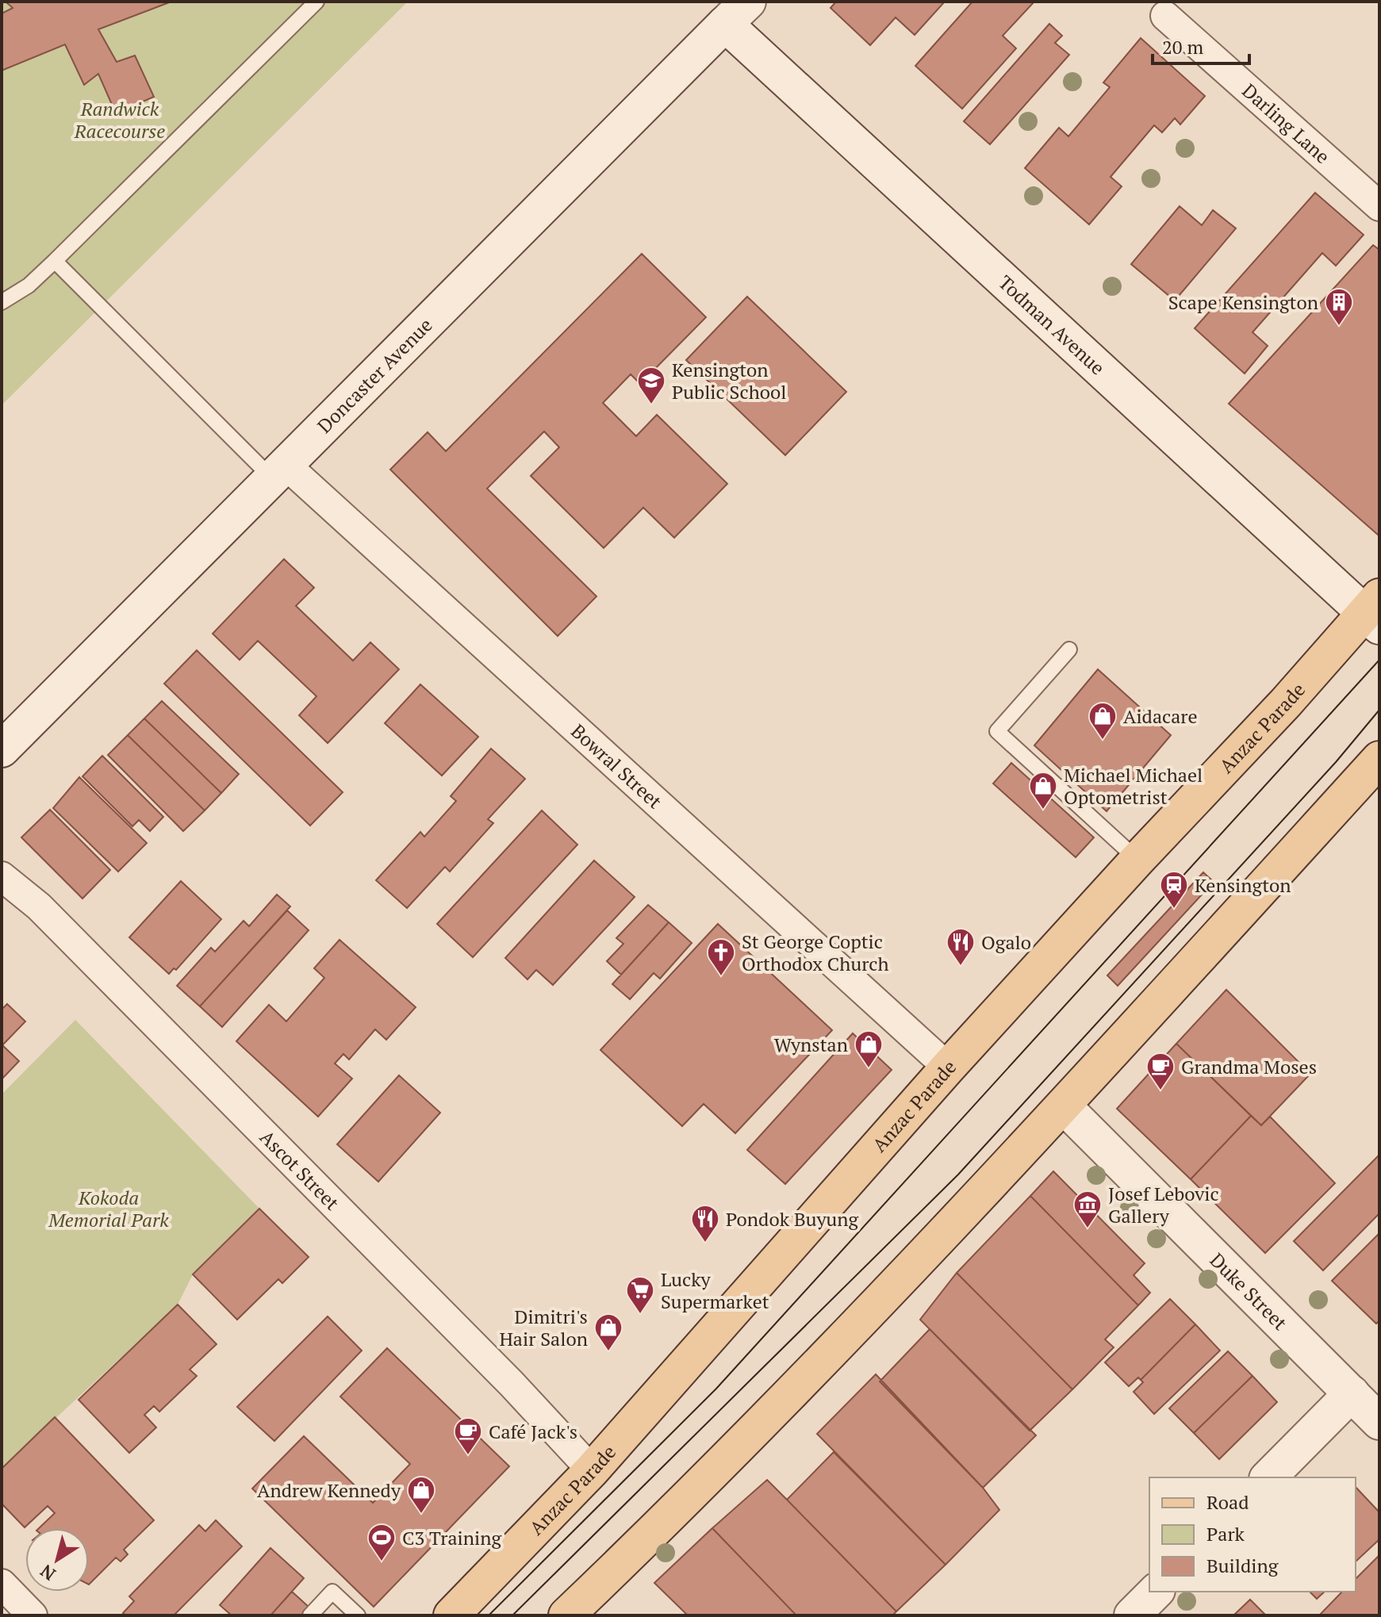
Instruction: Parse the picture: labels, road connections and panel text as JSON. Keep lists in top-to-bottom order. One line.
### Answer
{"streets":{"main road":["Todman Avenue","Doncaster Avenue","Anzac Parade","Duke Street"],"street":["Darling Lane","Bowral Street","Ascot Street"]},"crossings":[["Todman Avenue","Doncaster Avenue"],["Todman Avenue","Anzac Parade"],["Doncaster Avenue","Bowral Street"],["Anzac Parade","Bowral Street"],["Anzac Parade","Ascot Street"]],"parks":["Randwick Racecourse","Kokoda Memorial Park"],"places":{"building":["Scape Kensington"],"school or university":["Kensington Public School"],"shop":["Aidacare","Michael Michael Optometrist","Wynstan","Dimitri's Hair Salon","Andrew Kennedy"],"station":["Kensington"],"restaurant":["Ogalo","Pondok Buyung"],"church":["St George Coptic Orthodox Church"],"cafe":["Grandma Moses","Café Jack's"],"museum":["Josef Lebovic Gallery"],"supermarket":["Lucky Supermarket"],"sports":["C3 Training"]},"legend":["Road","Park","Building"],"scale_bar":"20 m","north":"bottom left"}
